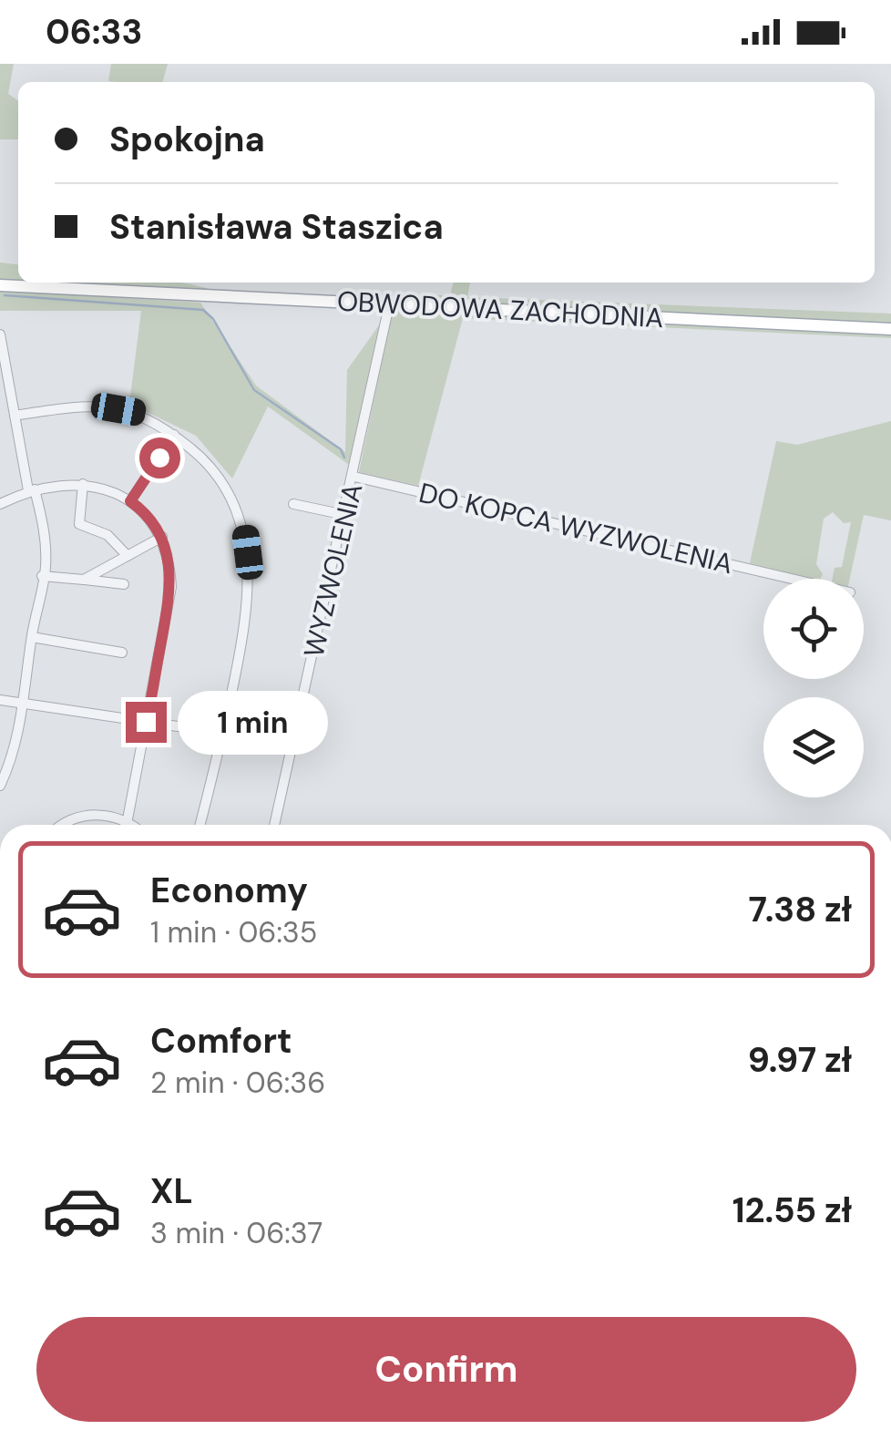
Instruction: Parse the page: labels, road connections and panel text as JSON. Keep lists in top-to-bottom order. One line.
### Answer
{"streets":{"main road":["OBWODOWA ZACHODNIA"],"street":["DO KOPCA WYZWOLENIA","WYZWOLENIA"]},"crossings":[["OBWODOWA ZACHODNIA","WYZWOLENIA"],["DO KOPCA WYZWOLENIA","WYZWOLENIA"]],"page":{"status":"06:33","banner":["Spokojna","Stanisława Staszica"],"bubble":"1 min","list":[{"name":"Economy","note":"1 min · 06:35","value":"7.38 zł"},{"name":"Comfort","note":"2 min · 06:36","value":"9.97 zł"},{"name":"XL","note":"3 min · 06:37","value":"12.55 zł"}],"buttons":"Confirm"}}
